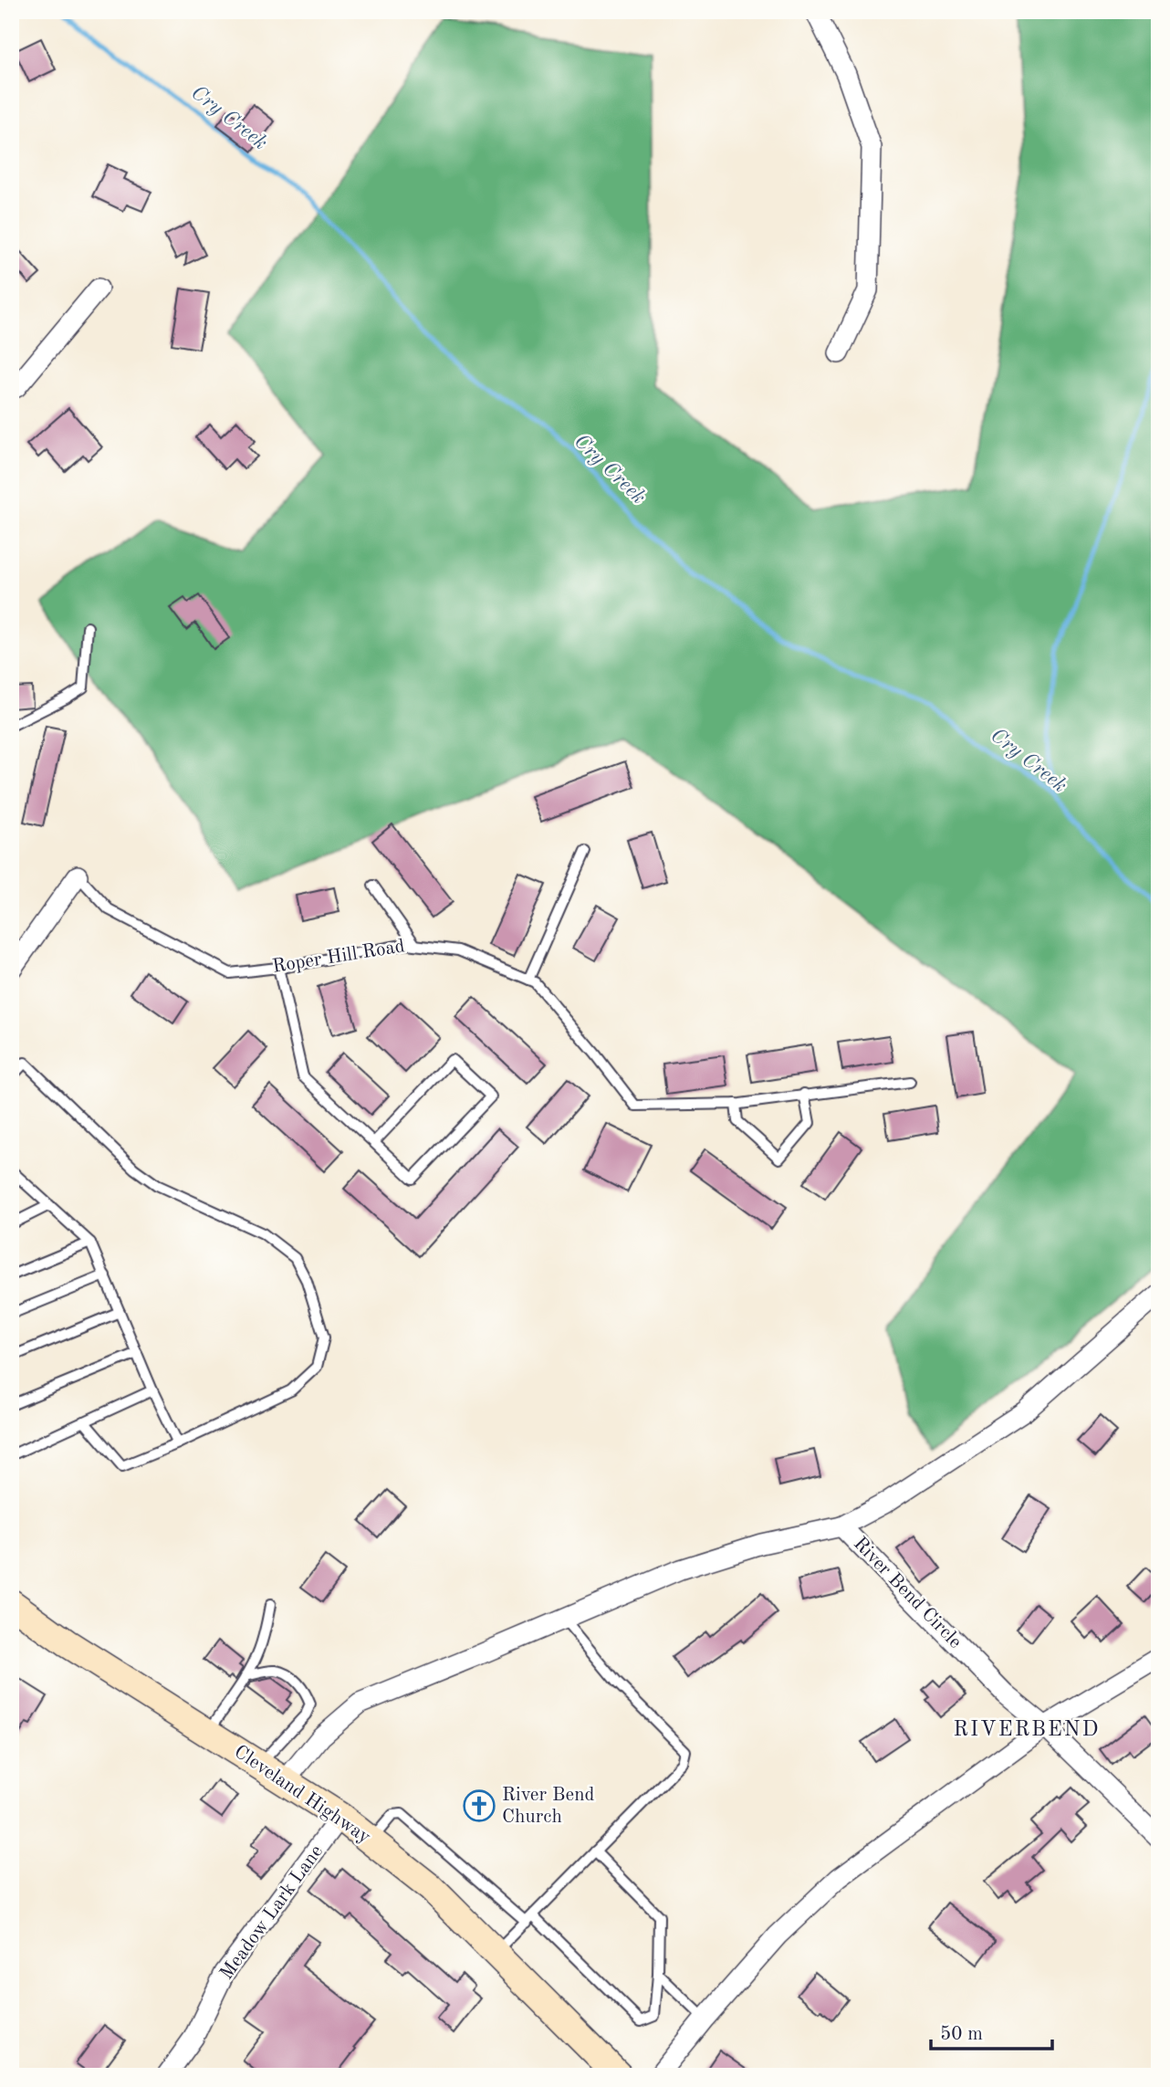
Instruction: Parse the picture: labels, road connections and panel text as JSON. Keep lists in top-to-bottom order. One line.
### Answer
{"streets":{"main road":["Cleveland Highway"],"street":["Roper Hill Road","River Bend Circle","Meadow Lark Lane"]},"crossings":[["River Bend Circle","Cleveland Highway"],["Cleveland Highway","Meadow Lark Lane"]],"districts":["RIVERBEND"],"water":["Cry Creek"],"places":{"church":["River Bend Church"]},"scale_bar":"50 m"}
